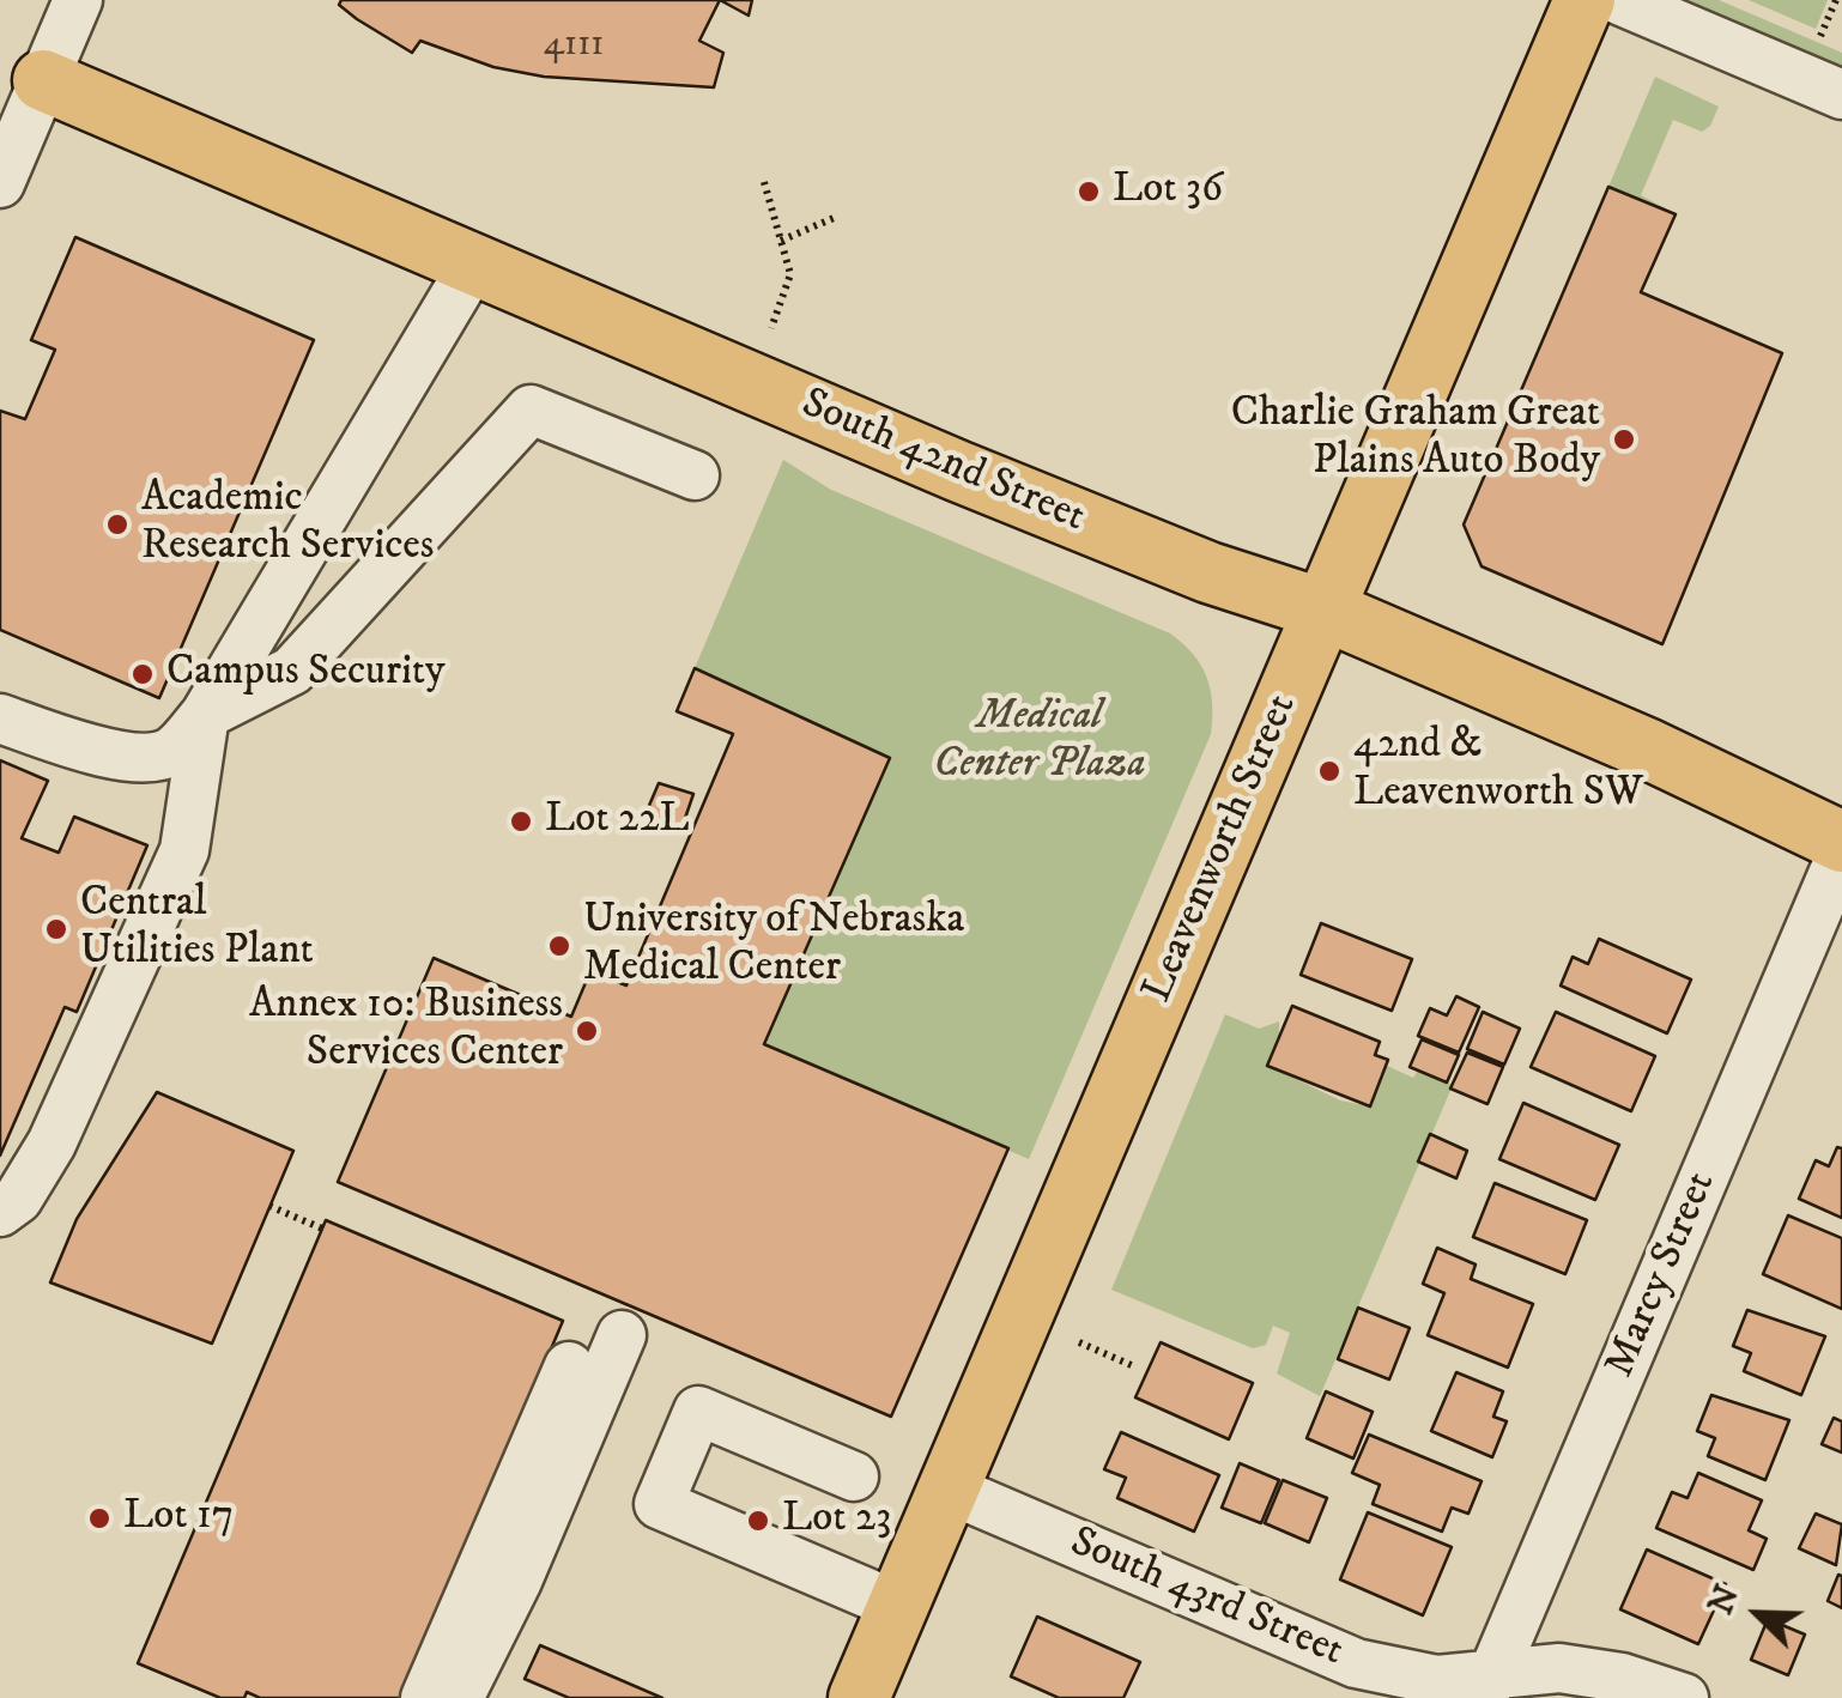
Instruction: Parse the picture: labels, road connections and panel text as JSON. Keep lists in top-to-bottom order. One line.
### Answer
{"streets":{"main road":["South 42nd Street","Leavenworth Street"],"street":["Marcy Street","South 43rd Street"]},"crossings":[["South 42nd Street","Leavenworth Street"],["Leavenworth Street","South 43rd Street"],["Marcy Street","South 43rd Street"]],"parks":["Medical Center Plaza"],"places":["Lot 36","Charlie Graham Great Plains Auto Body","Academic Research Services","Campus Security","42nd & Leavenworth SW","Lot 22L","Central Utilities Plant","University of Nebraska Medical Center","Annex 10: Business Services Center","Lot 17","Lot 23"],"house_numbers":["4111"],"north":"top left"}
